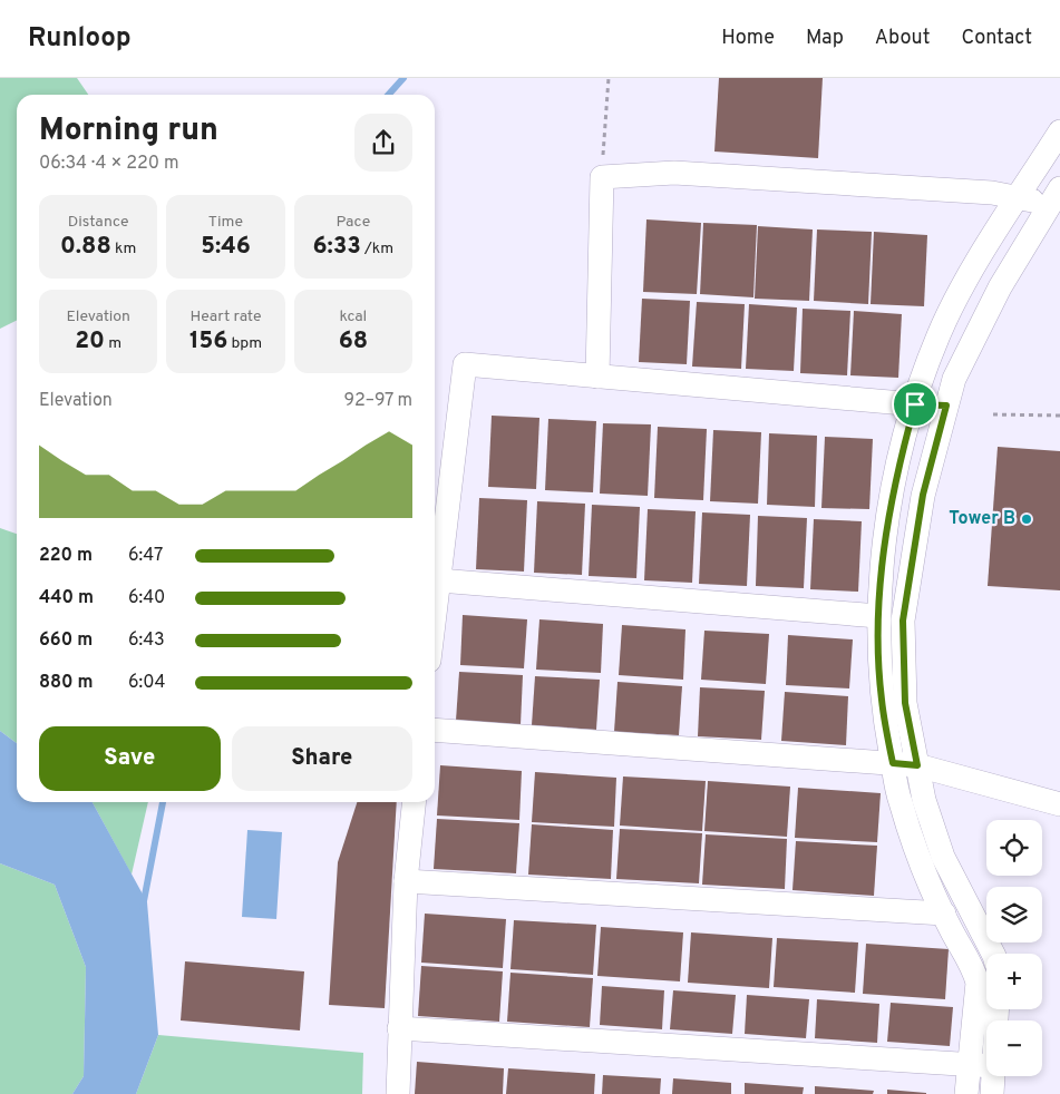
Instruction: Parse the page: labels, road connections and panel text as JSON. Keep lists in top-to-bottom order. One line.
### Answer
{"places":["Tower B"],"page":{"header":"Runloop","nav":["Home","Map","About","Contact"],"heading":["Morning run","06:34 · 4 × 220 m"],"stats":[["Distance","0.88 km"],["Time","5:46"],["Pace","6:33 /km"],["Elevation","20 m"],["Heart rate","156 bpm"],["kcal","68"]],"chart":["Elevation","92–97 m"],"list":[{"name":"220 m","note":"6:47"},{"name":"440 m","note":"6:40"},{"name":"660 m","note":"6:43"},{"name":"880 m","note":"6:04"}],"buttons":["Save","Share"],"map_buttons":["+","−"]}}
